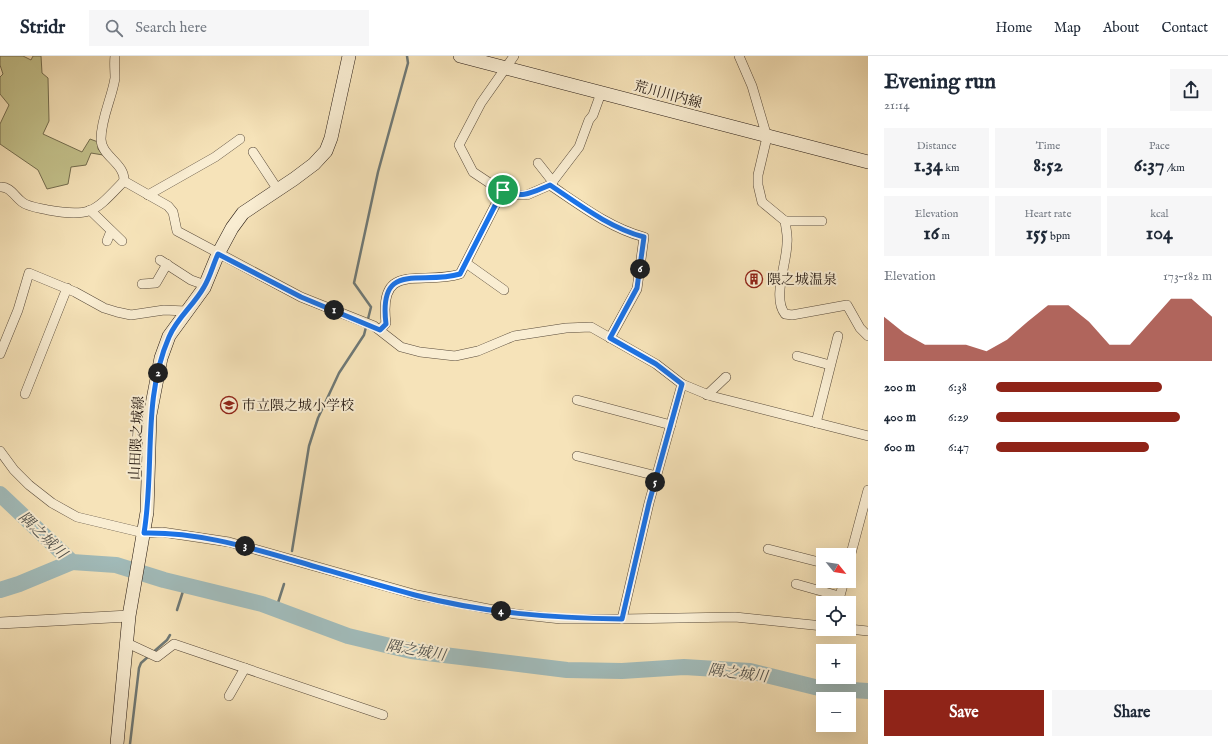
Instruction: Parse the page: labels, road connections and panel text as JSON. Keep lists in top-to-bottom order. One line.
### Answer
{"streets":{"main road":["荒川川内線","山田隈之城線"]},"water":["隅之城川"],"places":{"building":["隈之城温泉"],"school or university":["市立隈之城小学校"]},"north":"bottom right","page":{"header":"Stridr","search":"Search here","nav":["Home","Map","About","Contact"],"heading":["Evening run","21:14"],"stats":[["Distance","1.34 km"],["Time","8:52"],["Pace","6:37 /km"],["Elevation","16 m"],["Heart rate","155 bpm"],["kcal","104"]],"pins":["6","1","2","5","3","4"],"chart":["Elevation","173–182 m"],"list":[{"name":"200 m","note":"6:38"},{"name":"400 m","note":"6:29"},{"name":"600 m","note":"6:47"}],"map_buttons":["+","−"],"buttons":["Save","Share"]}}
